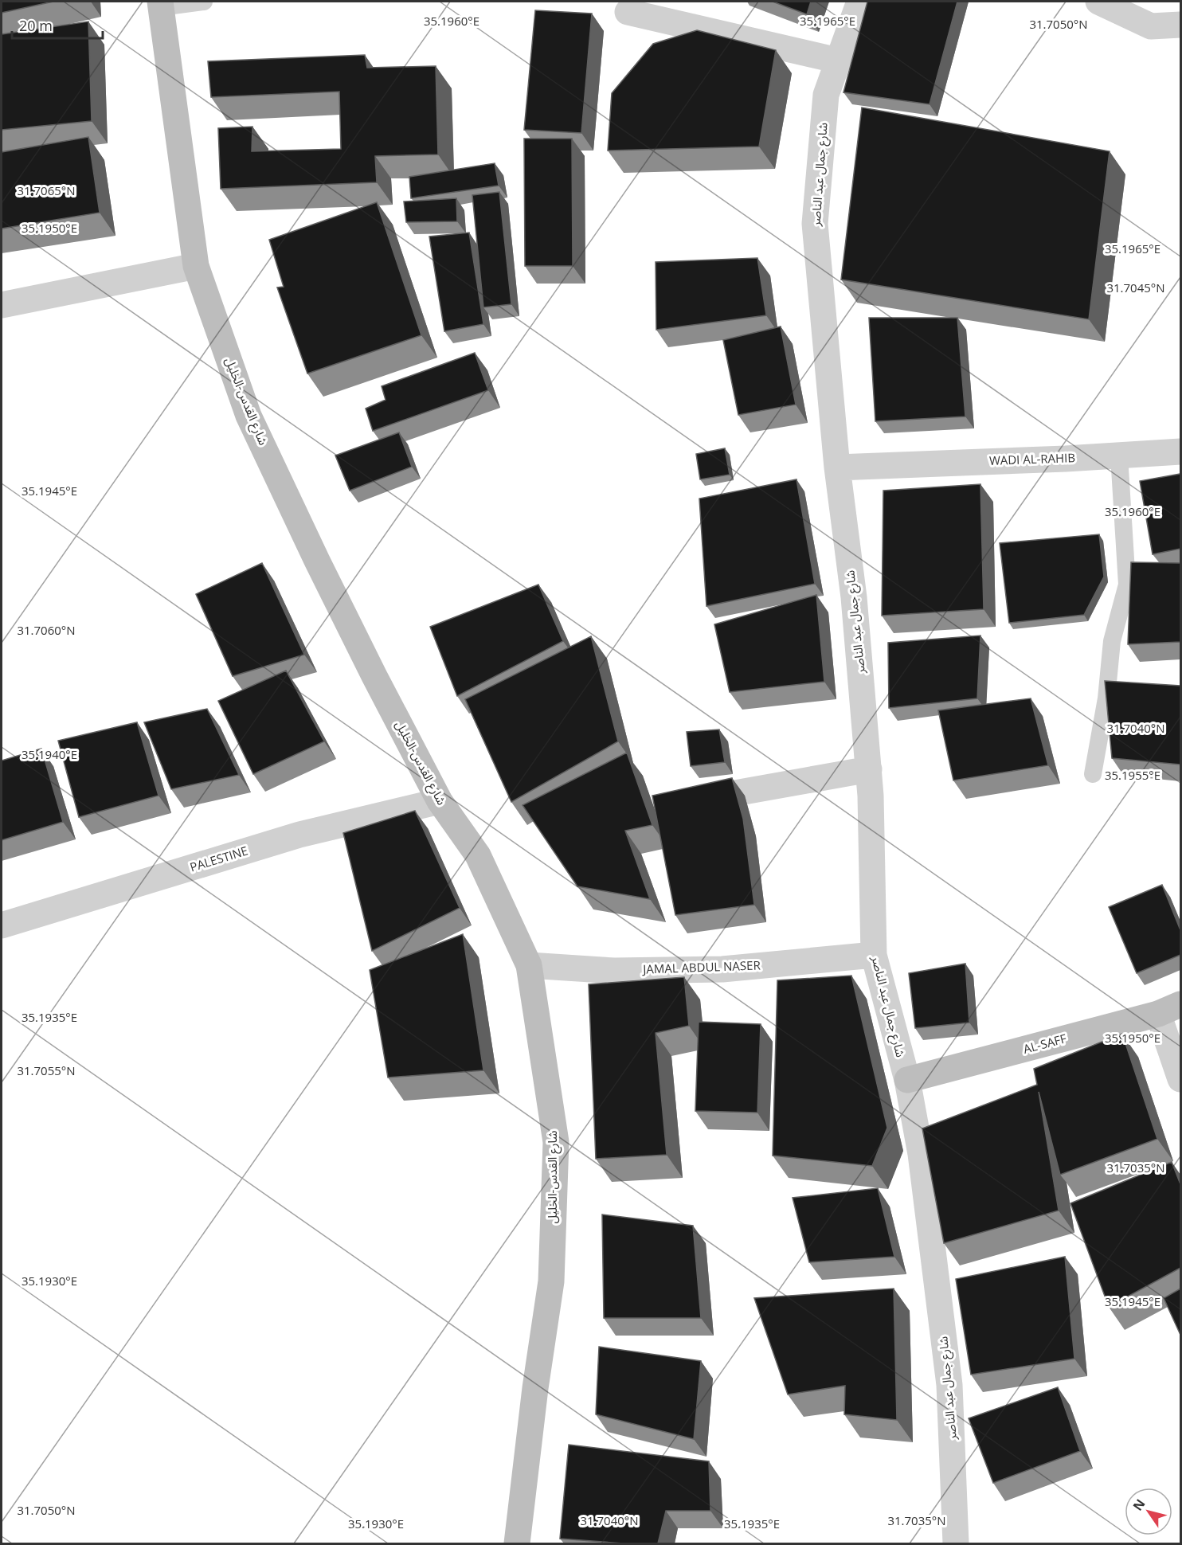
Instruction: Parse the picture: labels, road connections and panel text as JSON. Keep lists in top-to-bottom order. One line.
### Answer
{"streets":{"main road":["شارع القدس-الخليل","AL-SAFF"],"street":["شارع جمال عبد الناصر","WADI AL-RAHIB","PALESTINE","JAMAL ABDUL NASER"]},"crossings":[["شارع جمال عبد الناصر","WADI AL-RAHIB"],["شارع جمال عبد الناصر","JAMAL ABDUL NASER"],["شارع جمال عبد الناصر","AL-SAFF"],["شارع القدس-الخليل","PALESTINE"],["شارع القدس-الخليل","JAMAL ABDUL NASER"]],"scale_bar":"20 m","north":"top left","coordinates":["35.1960°E","35.1965°E","31.7050°N","31.7065°N","35.1950°E","31.7045°N","35.1945°E","31.7060°N","31.7040°N","35.1940°E","35.1955°E","35.1935°E","31.7055°N","31.7035°N","35.1930°E"]}
